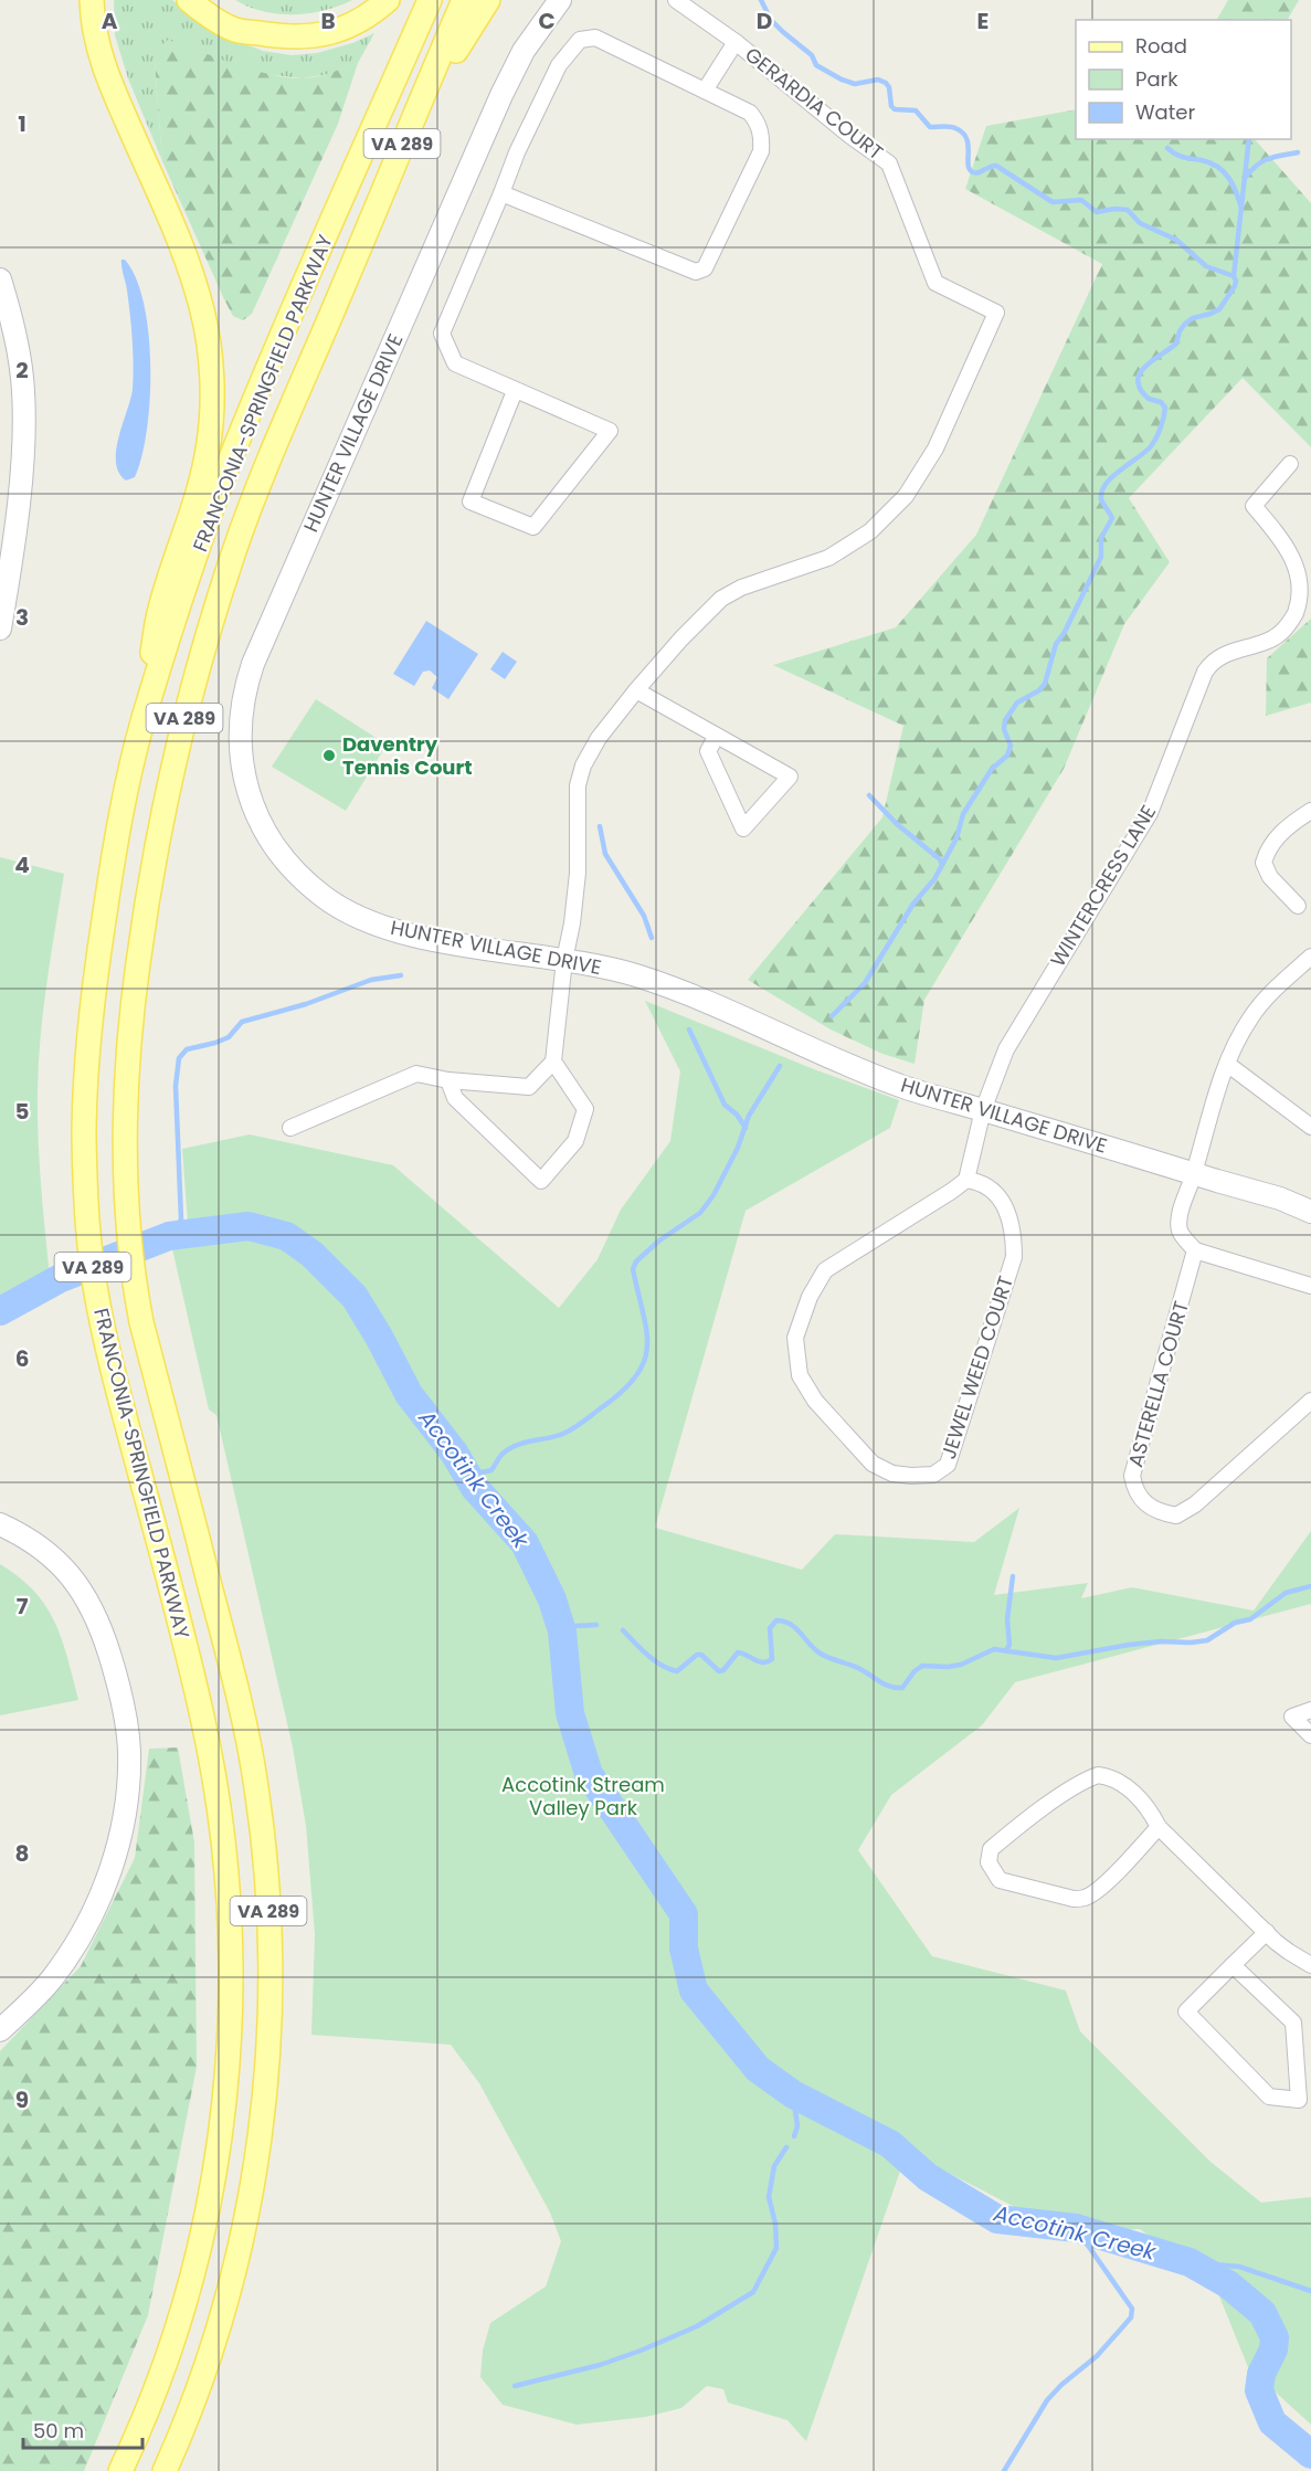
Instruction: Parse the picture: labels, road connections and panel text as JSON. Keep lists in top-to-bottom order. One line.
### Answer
{"streets":{"main road":["VA 289","FRANCONIA-SPRINGFIELD PARKWAY"],"street":["GERARDIA COURT","HUNTER VILLAGE DRIVE","WINTERCRESS LANE","JEWEL WEED COURT","ASTERELLA COURT"]},"crossings":[["HUNTER VILLAGE DRIVE","WINTERCRESS LANE"]],"water":["Accotink Creek"],"parks":["Accotink Stream Valley Park"],"places":["Daventry Tennis Court"],"legend":["Road","Park","Water"],"scale_bar":"50 m","grid":{"columns":["A","B","C","D","E"],"rows":["1","2","3","4","5","6","7","8","9"]}}
